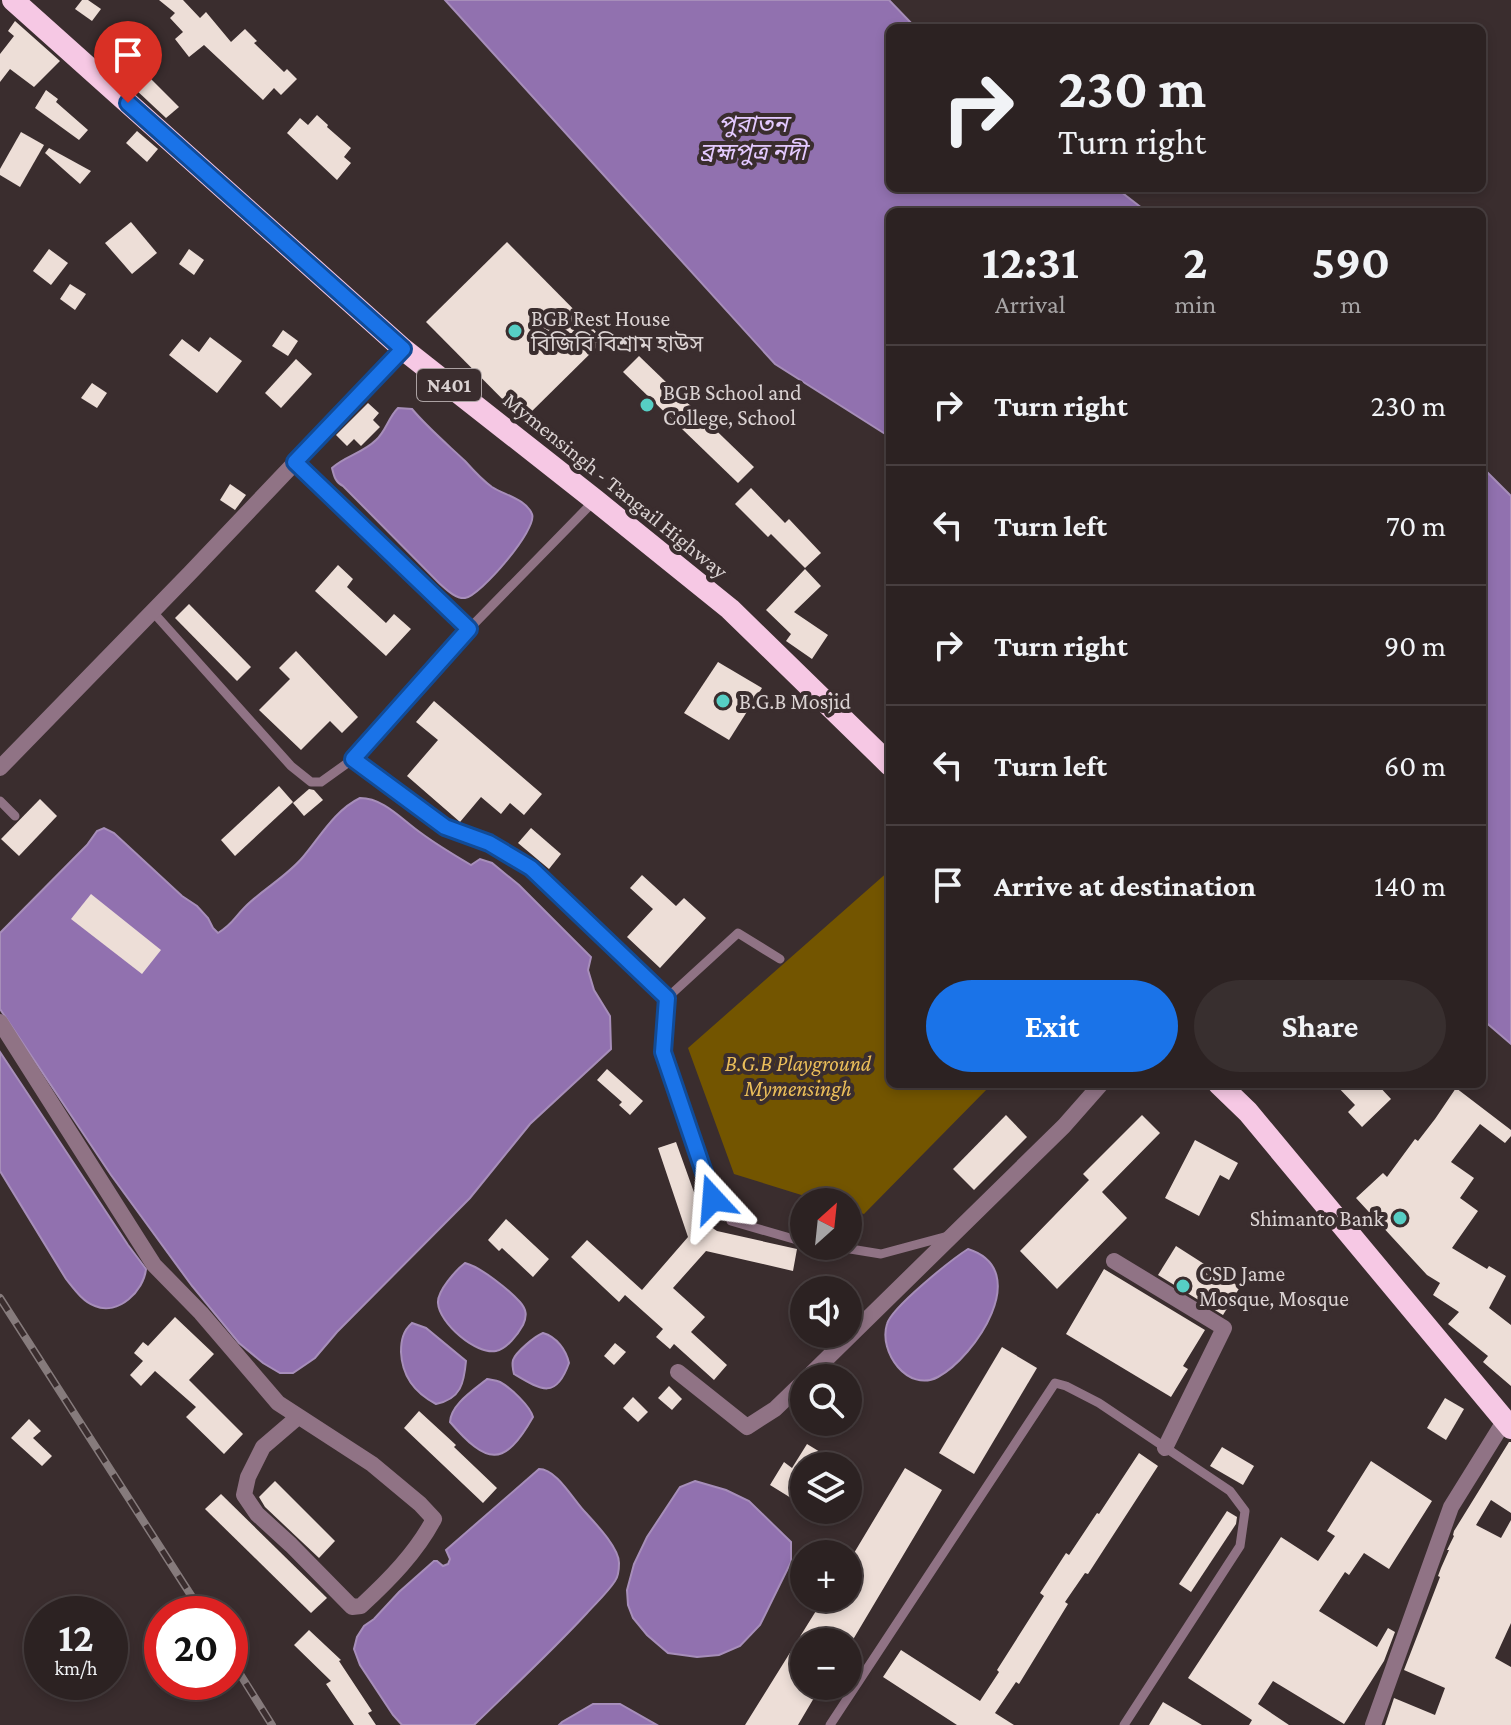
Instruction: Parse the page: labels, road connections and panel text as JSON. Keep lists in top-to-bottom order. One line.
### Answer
{"streets":{"highway":["N401","Mymensingh - Tangail Highway"]},"water":["পুরাতন ব্রহ্মপুত্র নদী"],"parks":["B.G.B Playground Mymensingh"],"places":["BGB Rest House বিজিবি বিশ্রাম হাউস","BGB School and College, School","B.G.B Mosjid","Shimanto Bank","CSD Jame Mosque, Mosque"],"north":"top right","page":{"turn":["230 m","Turn right"],"eta":["12:31","Arrival","2","min","590","m"],"list":[{"name":"Turn right","value":"230 m"},{"name":"Turn left","value":"70 m"},{"name":"Turn right","value":"90 m"},{"name":"Turn left","value":"60 m"},{"name":"Arrive at destination","value":"140 m"}],"buttons":["Exit","Share"],"map_buttons":["+","−"],"speed":"12 km/h","limit":"20"}}
